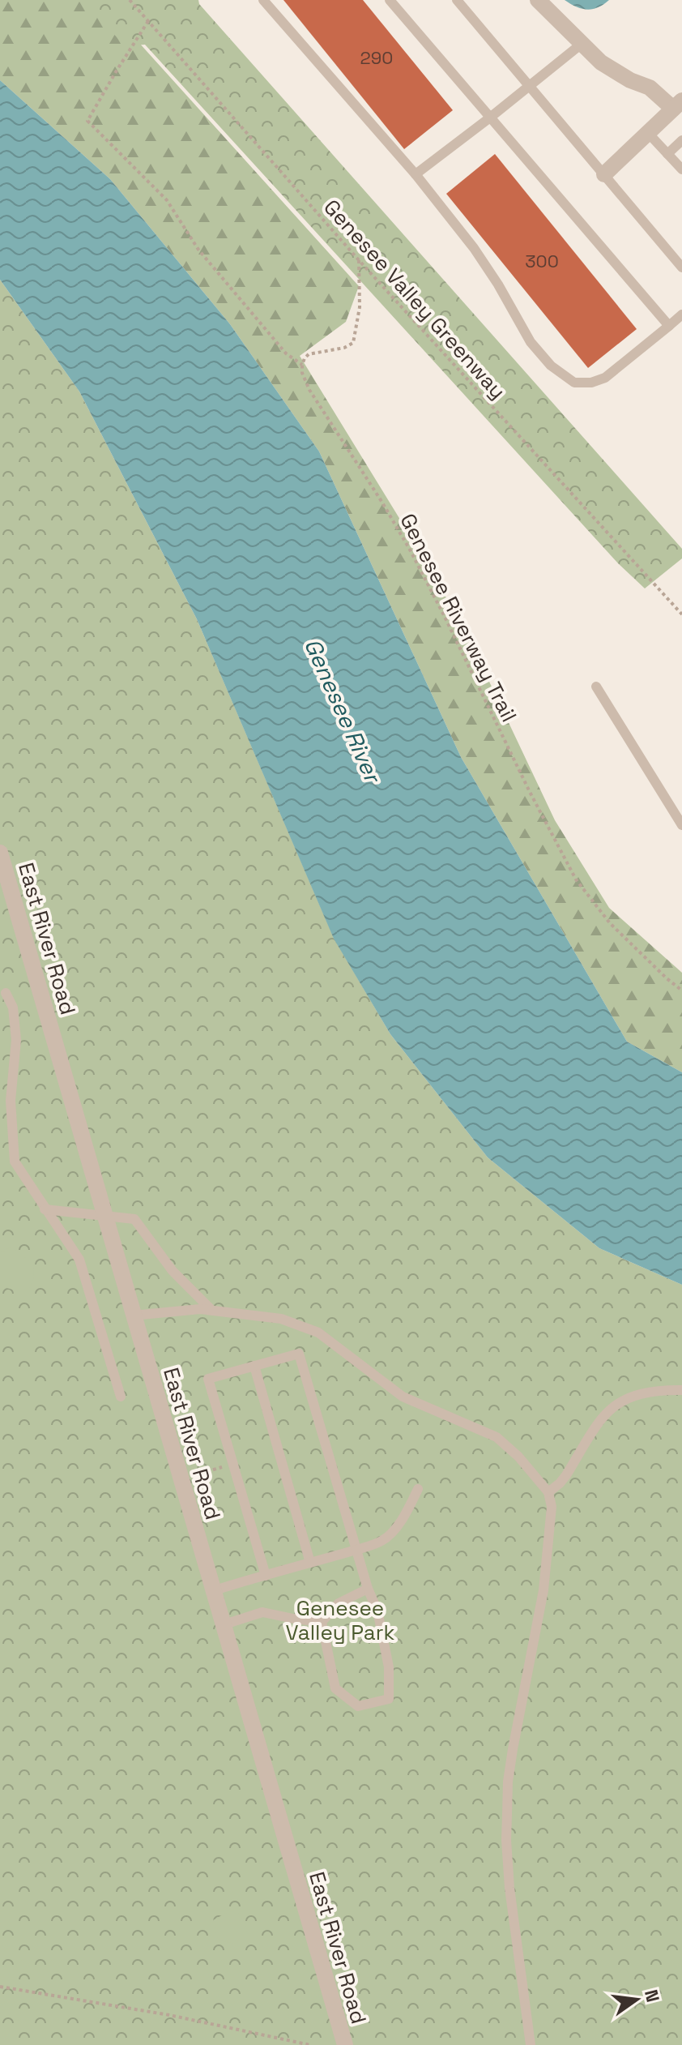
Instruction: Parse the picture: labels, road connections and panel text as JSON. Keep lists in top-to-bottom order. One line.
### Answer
{"streets":{"street":["East River Road"],"path":["Genesee Valley Greenway","Genesee Riverway Trail"]},"water":["Genesee River"],"parks":["Genesee Valley Park"],"house_numbers":["290","300"],"north":"right"}
